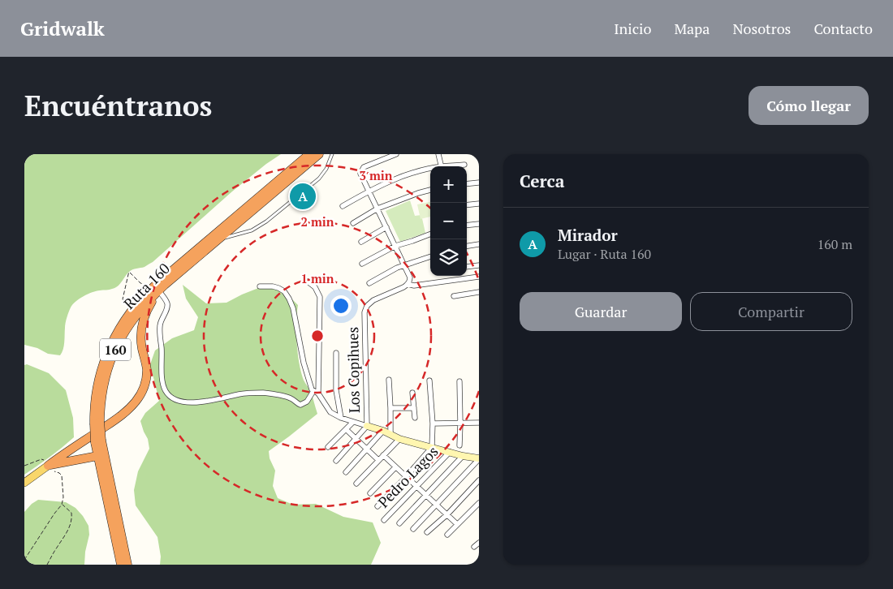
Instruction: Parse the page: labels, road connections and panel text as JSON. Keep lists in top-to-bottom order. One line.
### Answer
{"streets":{"highway":["Ruta 160","160"],"street":["Los Copihues","Pedro Lagos"]},"page":{"header":"Gridwalk","nav":["Inicio","Mapa","Nosotros","Contacto"],"buttons":["Cómo llegar",["Guardar","Compartir"]],"title":"Encuéntranos","heading":"Cerca","map_buttons":["+","−"],"pins":"A","list":[{"mark":"A","name":"Mirador","note":"Lugar · Ruta 160","value":"160 m"}]},"rings":["3 min","2 min","1 min"]}
